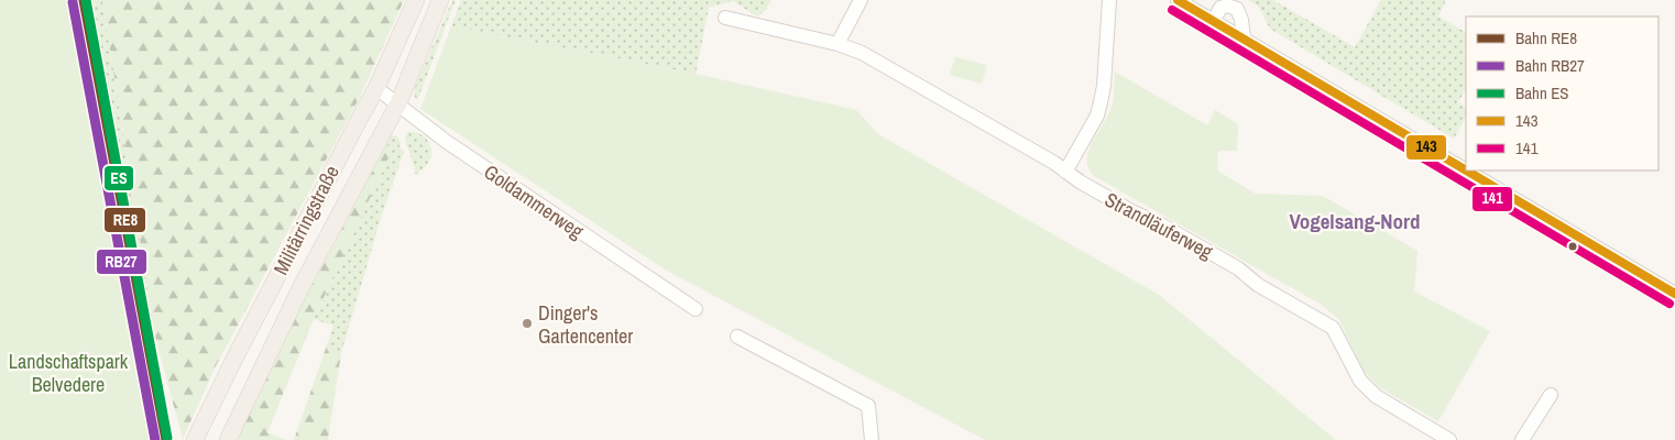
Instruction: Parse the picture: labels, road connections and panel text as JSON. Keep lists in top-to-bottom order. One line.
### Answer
{"streets":{"main road":["Militärringstraße"],"street":["Goldammerweg","Strandläuferweg"]},"crossings":[["Goldammerweg","Militärringstraße"]],"districts":["Vogelsang-Nord"],"parks":["Landschaftspark Belvedere"],"places":["Dinger's Gartencenter"],"lines":["rail line RE8","rail line ES","transit line 143","rail line RB27","transit line 141"],"legend":["Bahn RE8","Bahn RB27","Bahn ES","143","141"]}
